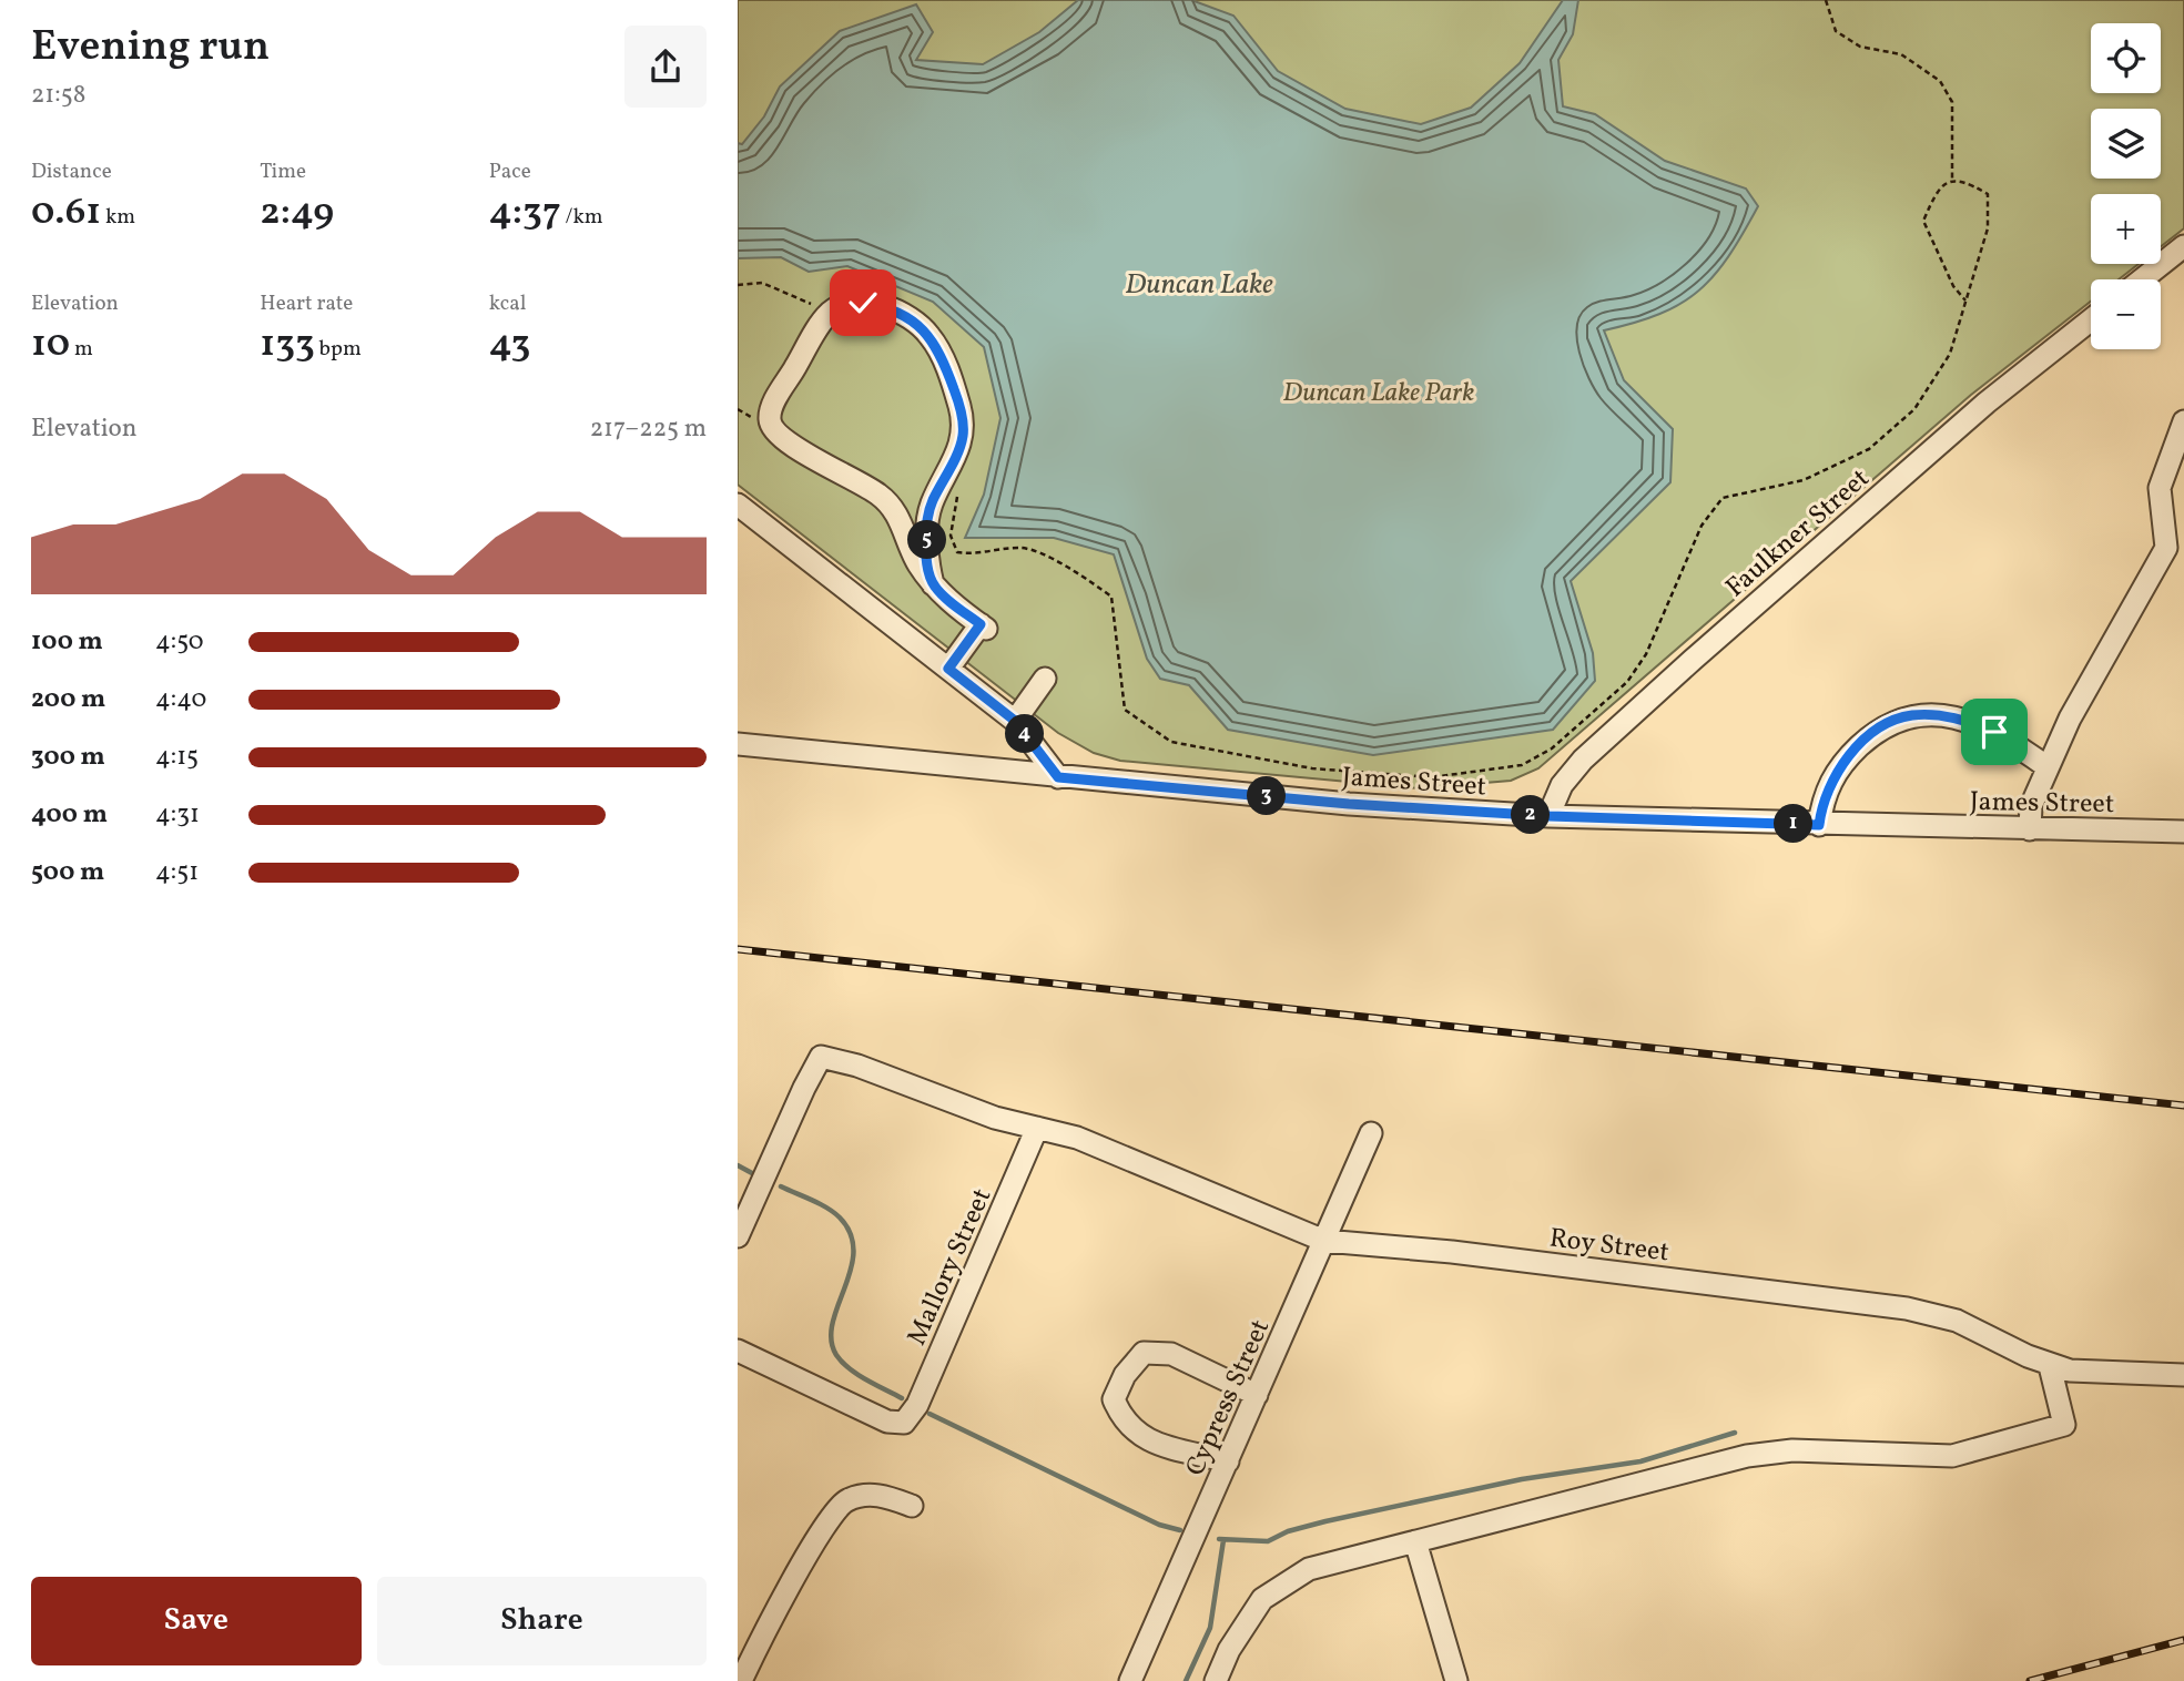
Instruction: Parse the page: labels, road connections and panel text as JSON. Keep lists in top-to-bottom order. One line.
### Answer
{"streets":{"street":["Faulkner Street","James Street","Roy Street","Mallory Street","Cypress Street"]},"crossings":[["Faulkner Street","James Street"],["Roy Street","Mallory Street"],["Roy Street","Cypress Street"]],"water":["Duncan Lake"],"parks":["Duncan Lake Park"],"page":{"heading":["Evening run","21:58"],"map_buttons":["+","−"],"stats":[["Distance","0.61 km"],["Time","2:49"],["Pace","4:37 /km"],["Elevation","10 m"],["Heart rate","133 bpm"],["kcal","43"]],"chart":["Elevation","217–225 m"],"pins":["5","4","3","2","1"],"list":[{"name":"100 m","note":"4:50"},{"name":"200 m","note":"4:40"},{"name":"300 m","note":"4:15"},{"name":"400 m","note":"4:31"},{"name":"500 m","note":"4:51"}],"buttons":["Save","Share"]}}
